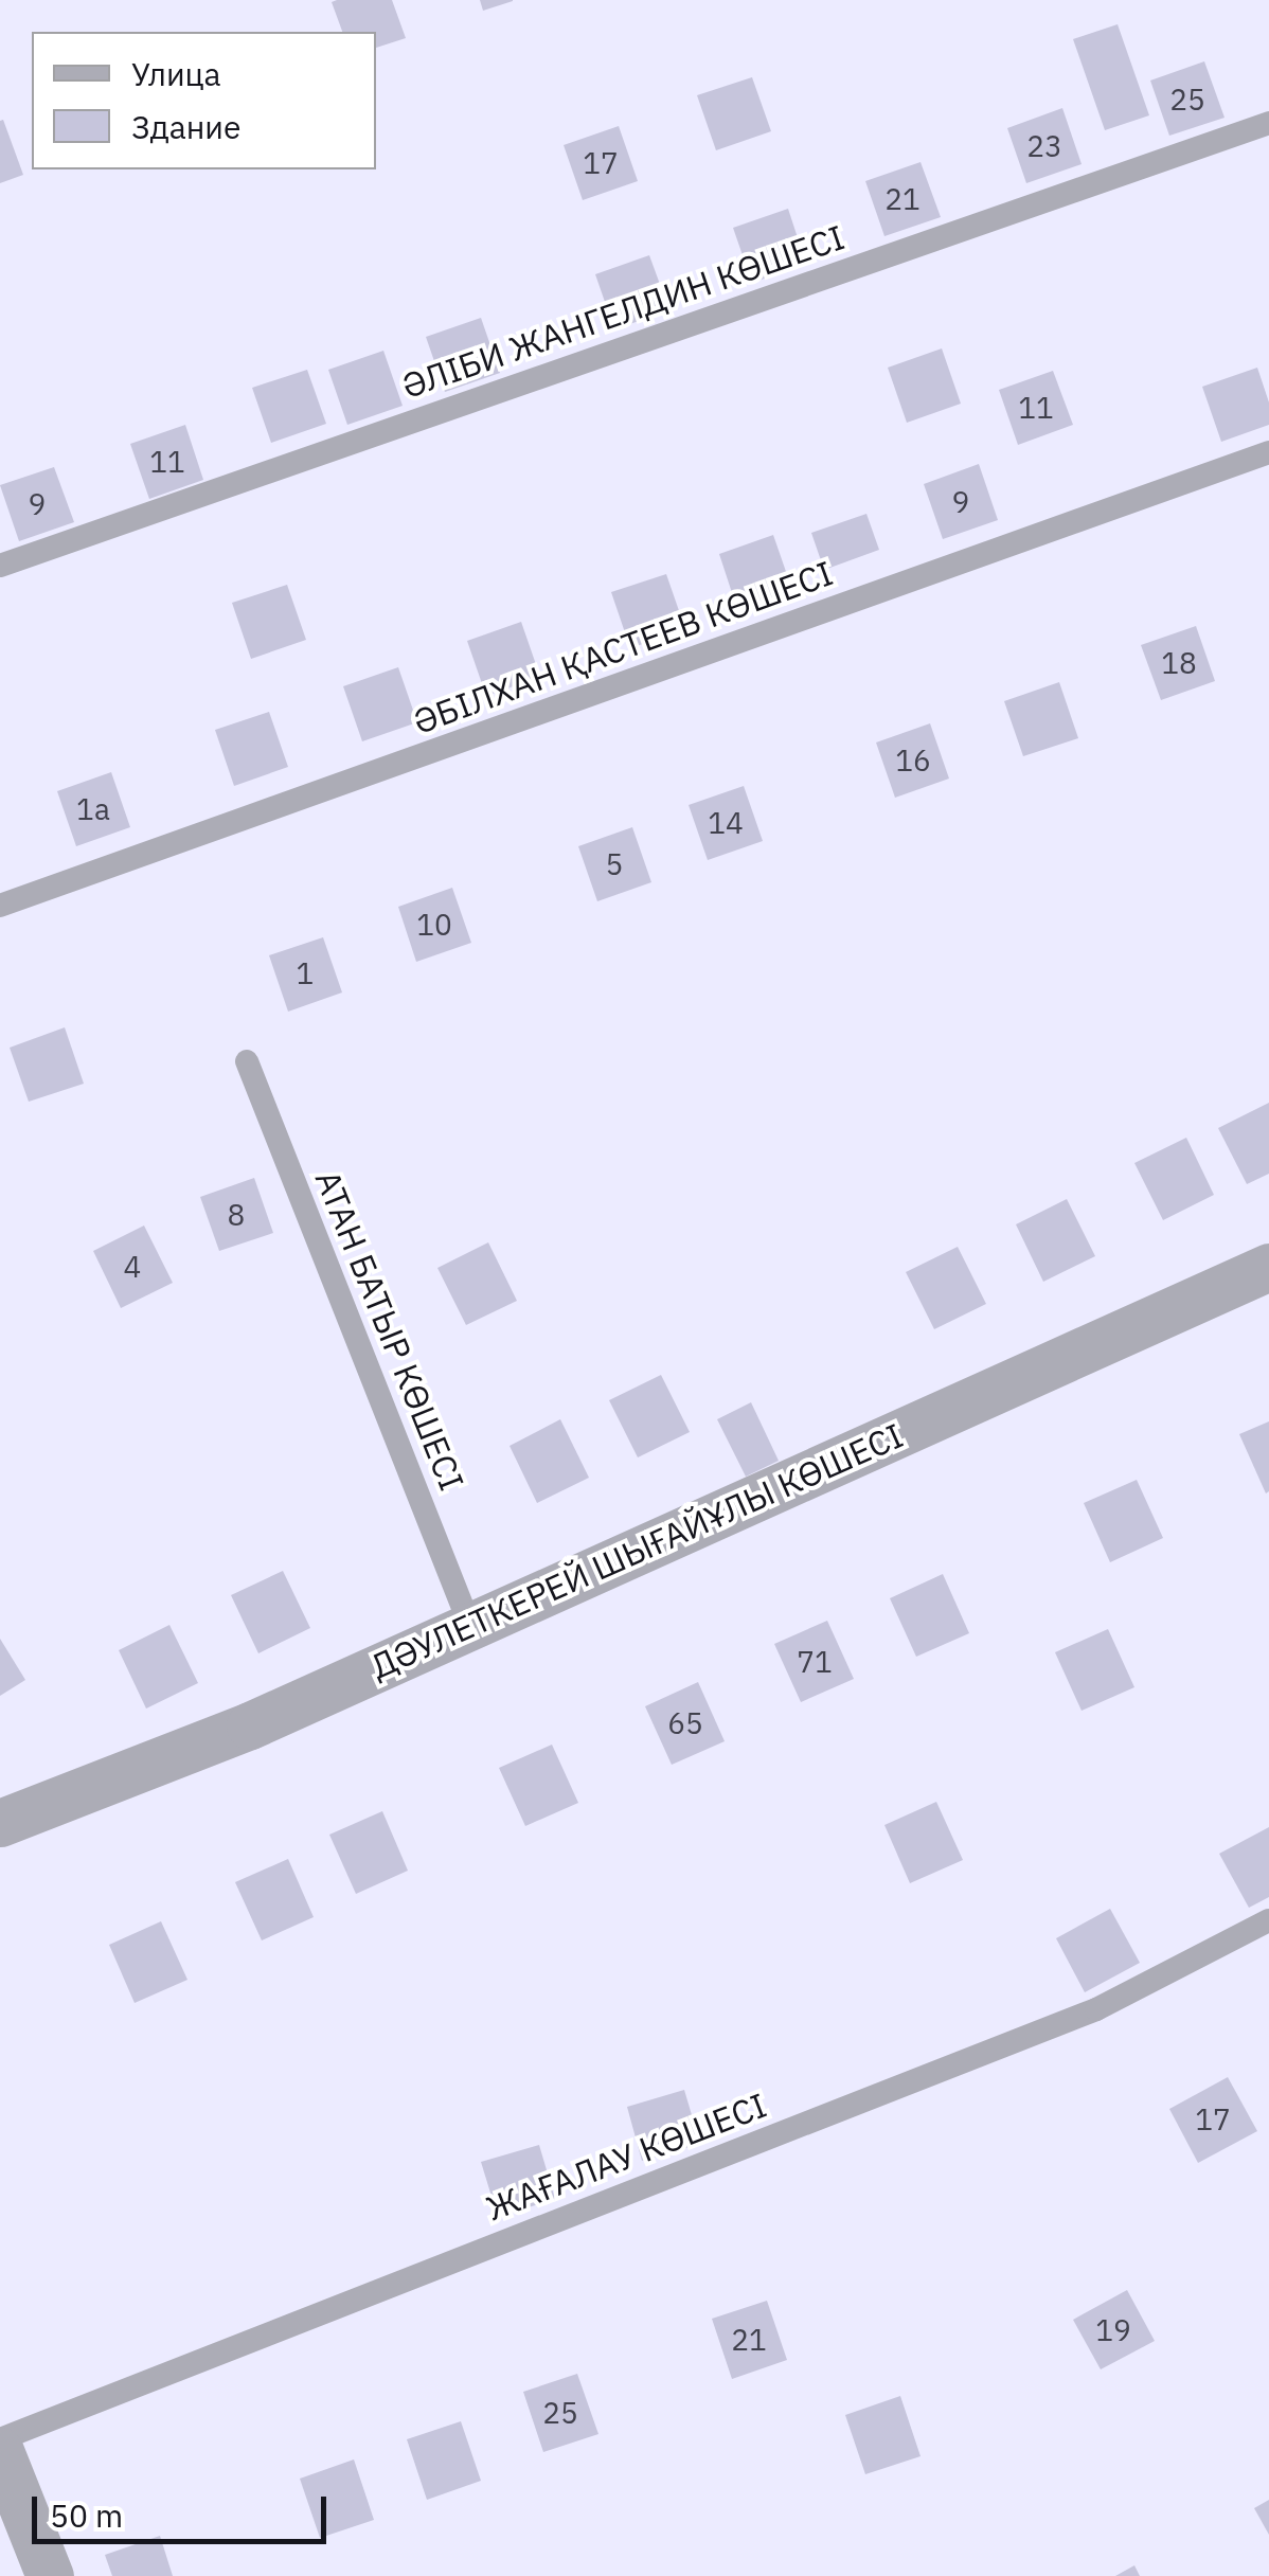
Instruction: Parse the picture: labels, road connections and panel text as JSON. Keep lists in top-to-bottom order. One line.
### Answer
{"streets":{"street":["ДӘУЛЕТКЕРЕЙ ШЫҒАЙҰЛЫ КӨШЕСІ"],"lane":["ӘЛІБИ ЖАНГЕЛДИН КӨШЕСІ","ӘБІЛХАН ҚАСТЕЕВ КӨШЕСІ","АТАН БАТЫР КӨШЕСІ","ЖАҒАЛАУ КӨШЕСІ"]},"crossings":[["АТАН БАТЫР КӨШЕСІ","ДӘУЛЕТКЕРЕЙ ШЫҒАЙҰЛЫ КӨШЕСІ"]],"house_numbers":["25","23","17","21","11","11","9","9","18","16","1а","14","5","10","1","8","4","71","65","17","19","21","25"],"legend":["Улица","Здание"],"scale_bar":"50 m"}
